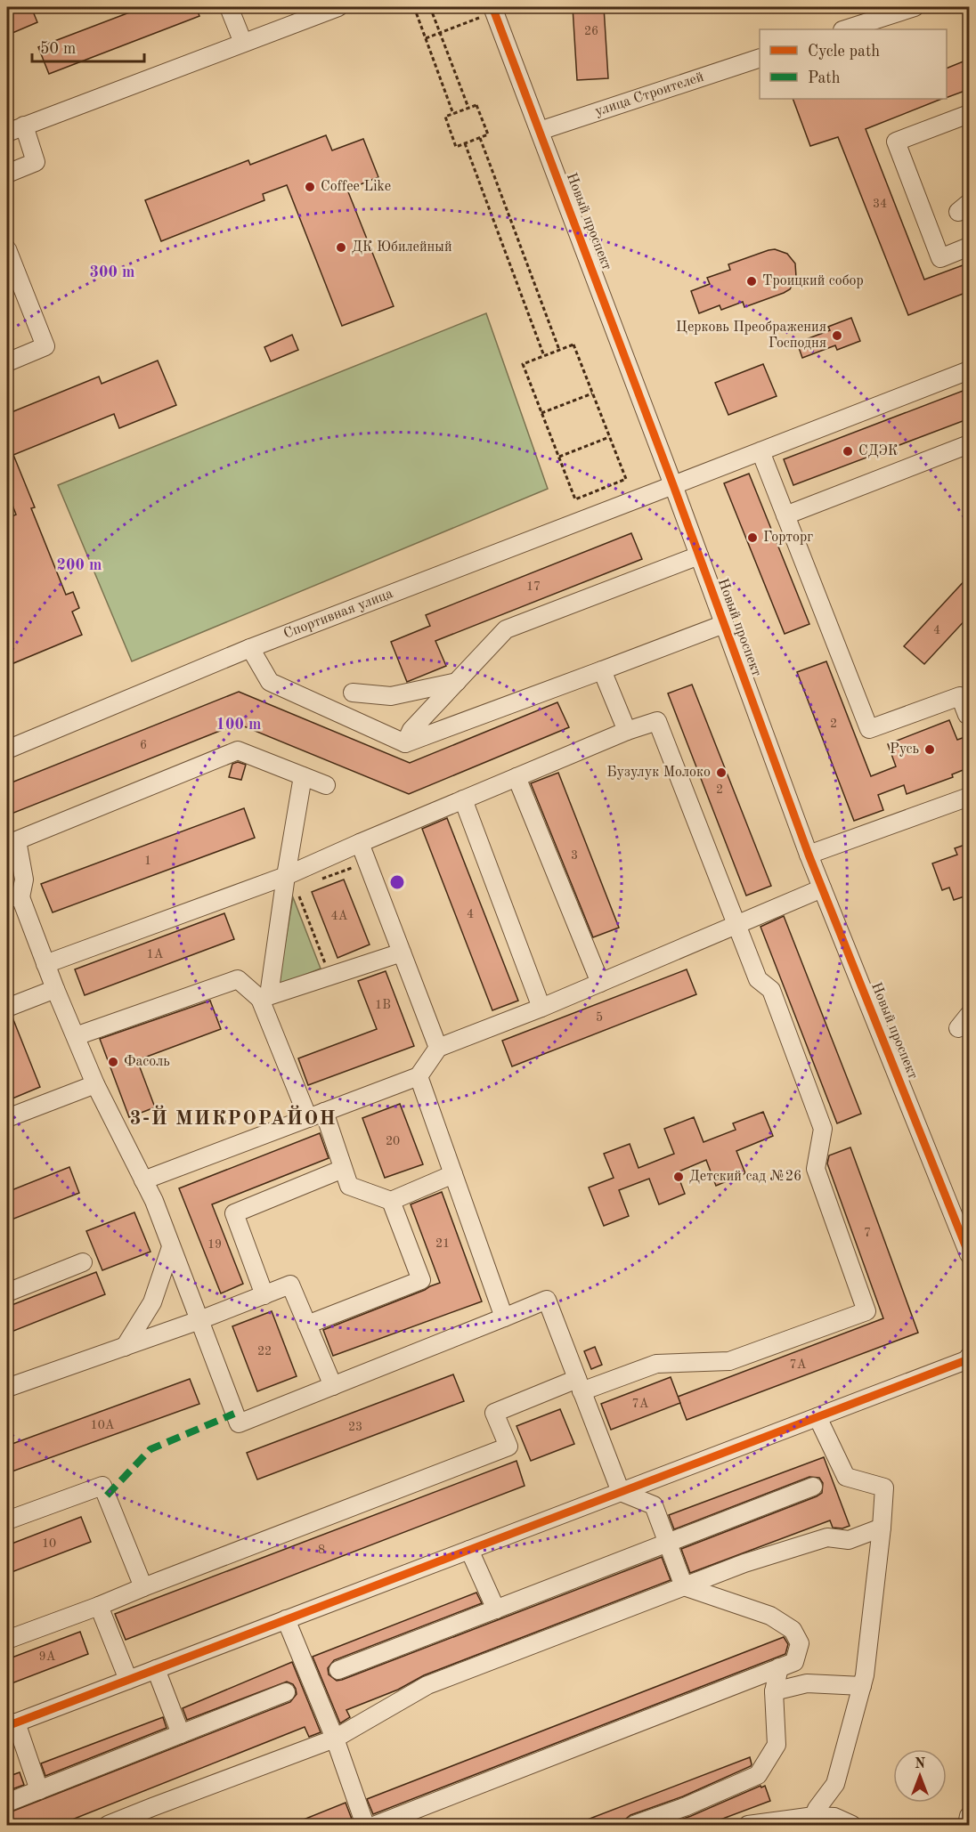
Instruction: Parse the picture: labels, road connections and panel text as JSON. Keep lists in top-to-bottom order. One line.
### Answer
{"streets":{"street":["улица Строителей","Новый проспект","Спортивная улица"]},"crossings":[["улица Строителей","Новый проспект"],["Новый проспект","Спортивная улица"]],"districts":["3-Й МИКРОРАЙОН"],"places":["Coffee Like","ДК Юбилейный","Троицкий собор","Церковь Преображения Господня","СДЭК","Горторг","Русь","Бузулук Молоко","Фасоль","Детский сад №26"],"house_numbers":["26","34","17","4","2","6","2","3","1","4","4А","1А","1В","5","20","7","21","19","22","7А","7А","10А","23","10","8","9А"],"legend":["Cycle path","Path"],"scale_bar":"50 m","north":"top","rings":["300 m","200 m","100 m"]}
